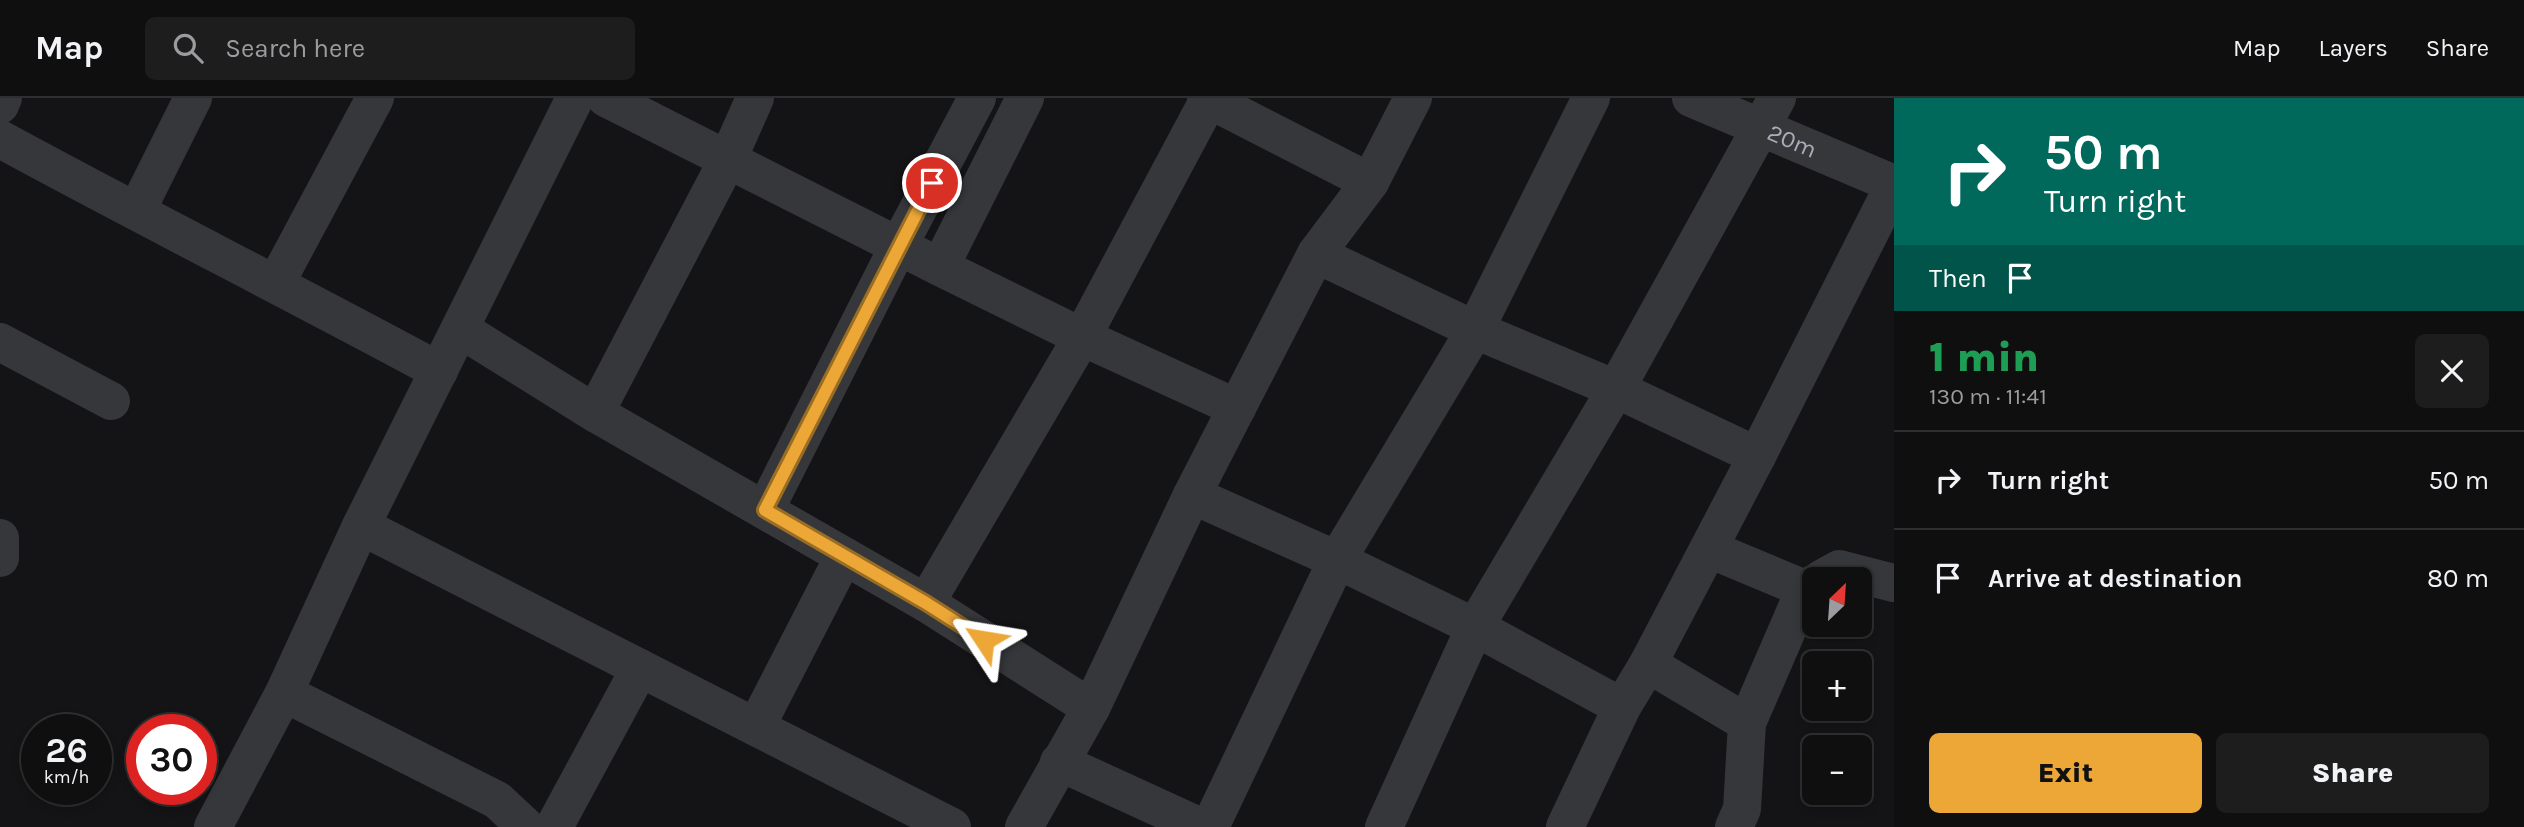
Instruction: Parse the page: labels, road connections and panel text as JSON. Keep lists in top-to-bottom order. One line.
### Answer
{"streets":{"street":["20m"]},"north":"top right","page":{"header":"Map","search":"Search here","nav":["Map","Layers","Share"],"turn":["50 m","Turn right"],"then":"Then","heading":["1 min","130 m · 11:41"],"list":[{"name":"Turn right","value":"50 m"},{"name":"Arrive at destination","value":"80 m"}],"map_buttons":["+","−"],"speed":"26 km/h","limit":"30","buttons":["Exit","Share"]}}
